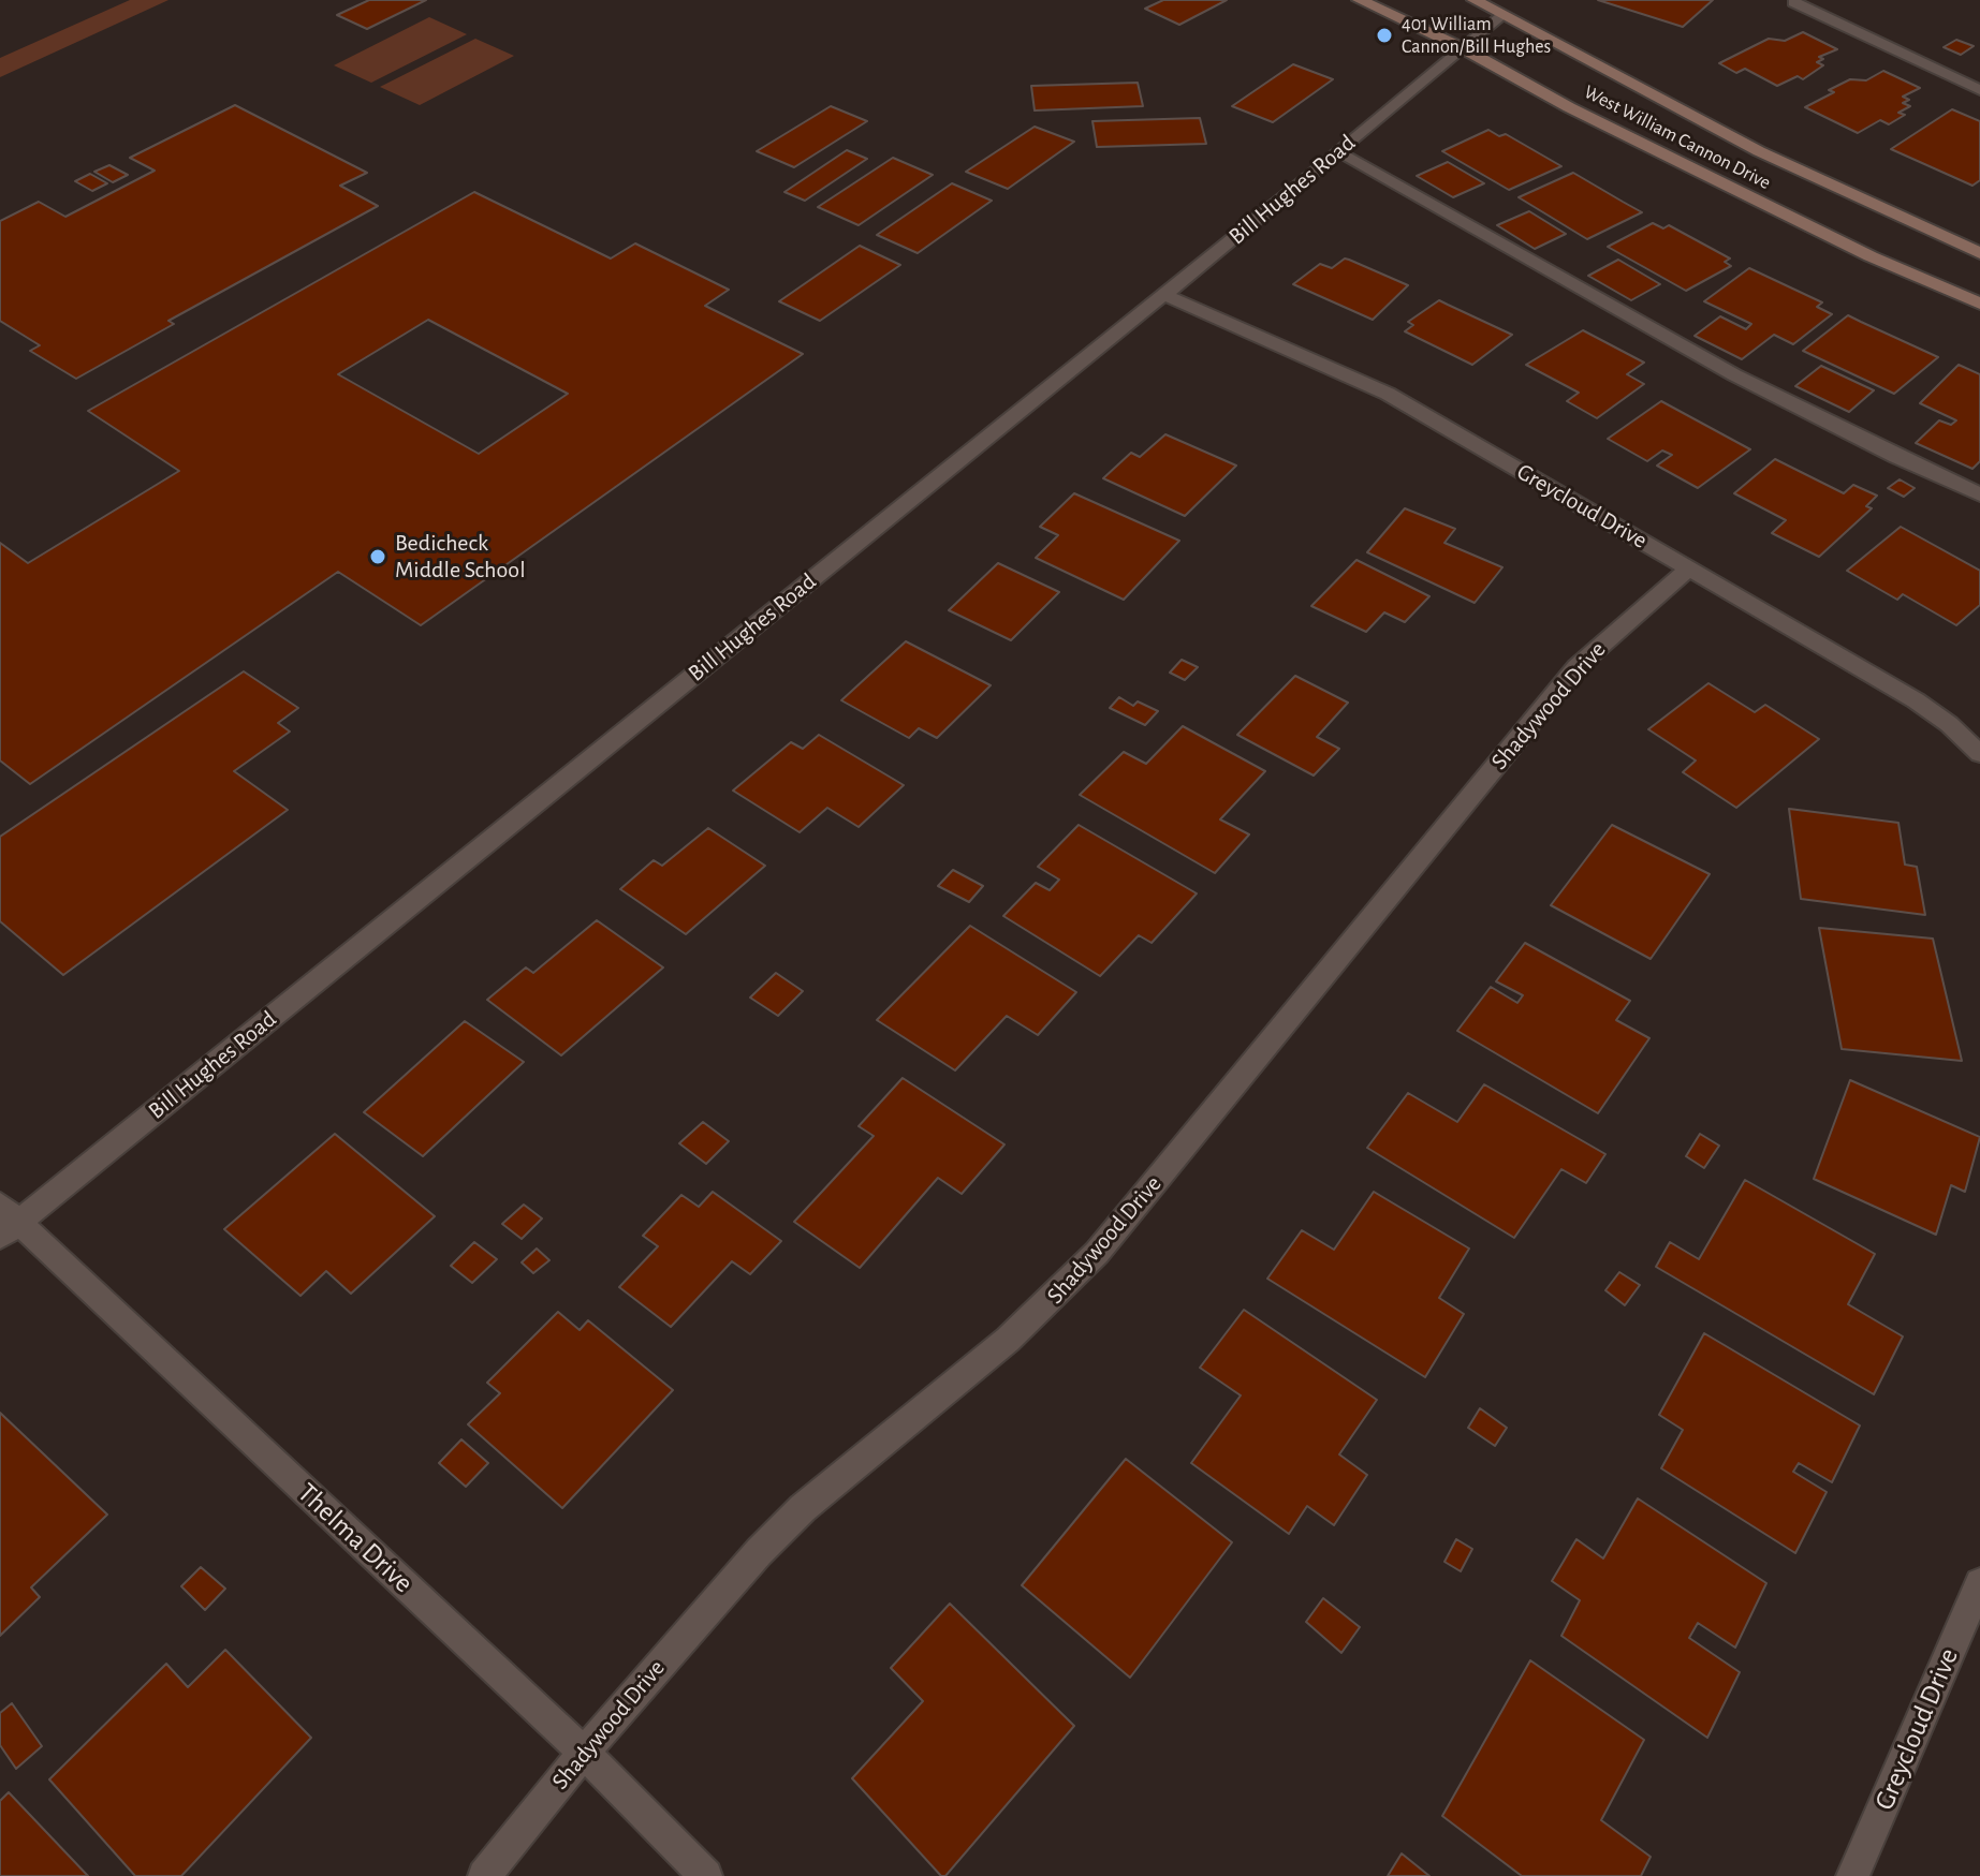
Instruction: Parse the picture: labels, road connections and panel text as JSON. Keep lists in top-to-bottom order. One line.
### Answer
{"streets":{"main road":["West William Cannon Drive"],"street":["Bill Hughes Road","Greycloud Drive","Shadywood Drive","Thelma Drive"]},"crossings":[["West William Cannon Drive","Bill Hughes Road"],["Bill Hughes Road","Greycloud Drive"],["Bill Hughes Road","Thelma Drive"],["Greycloud Drive","Shadywood Drive"],["Shadywood Drive","Thelma Drive"]],"places":["401 William Cannon/Bill Hughes","Bedicheck Middle School"]}
